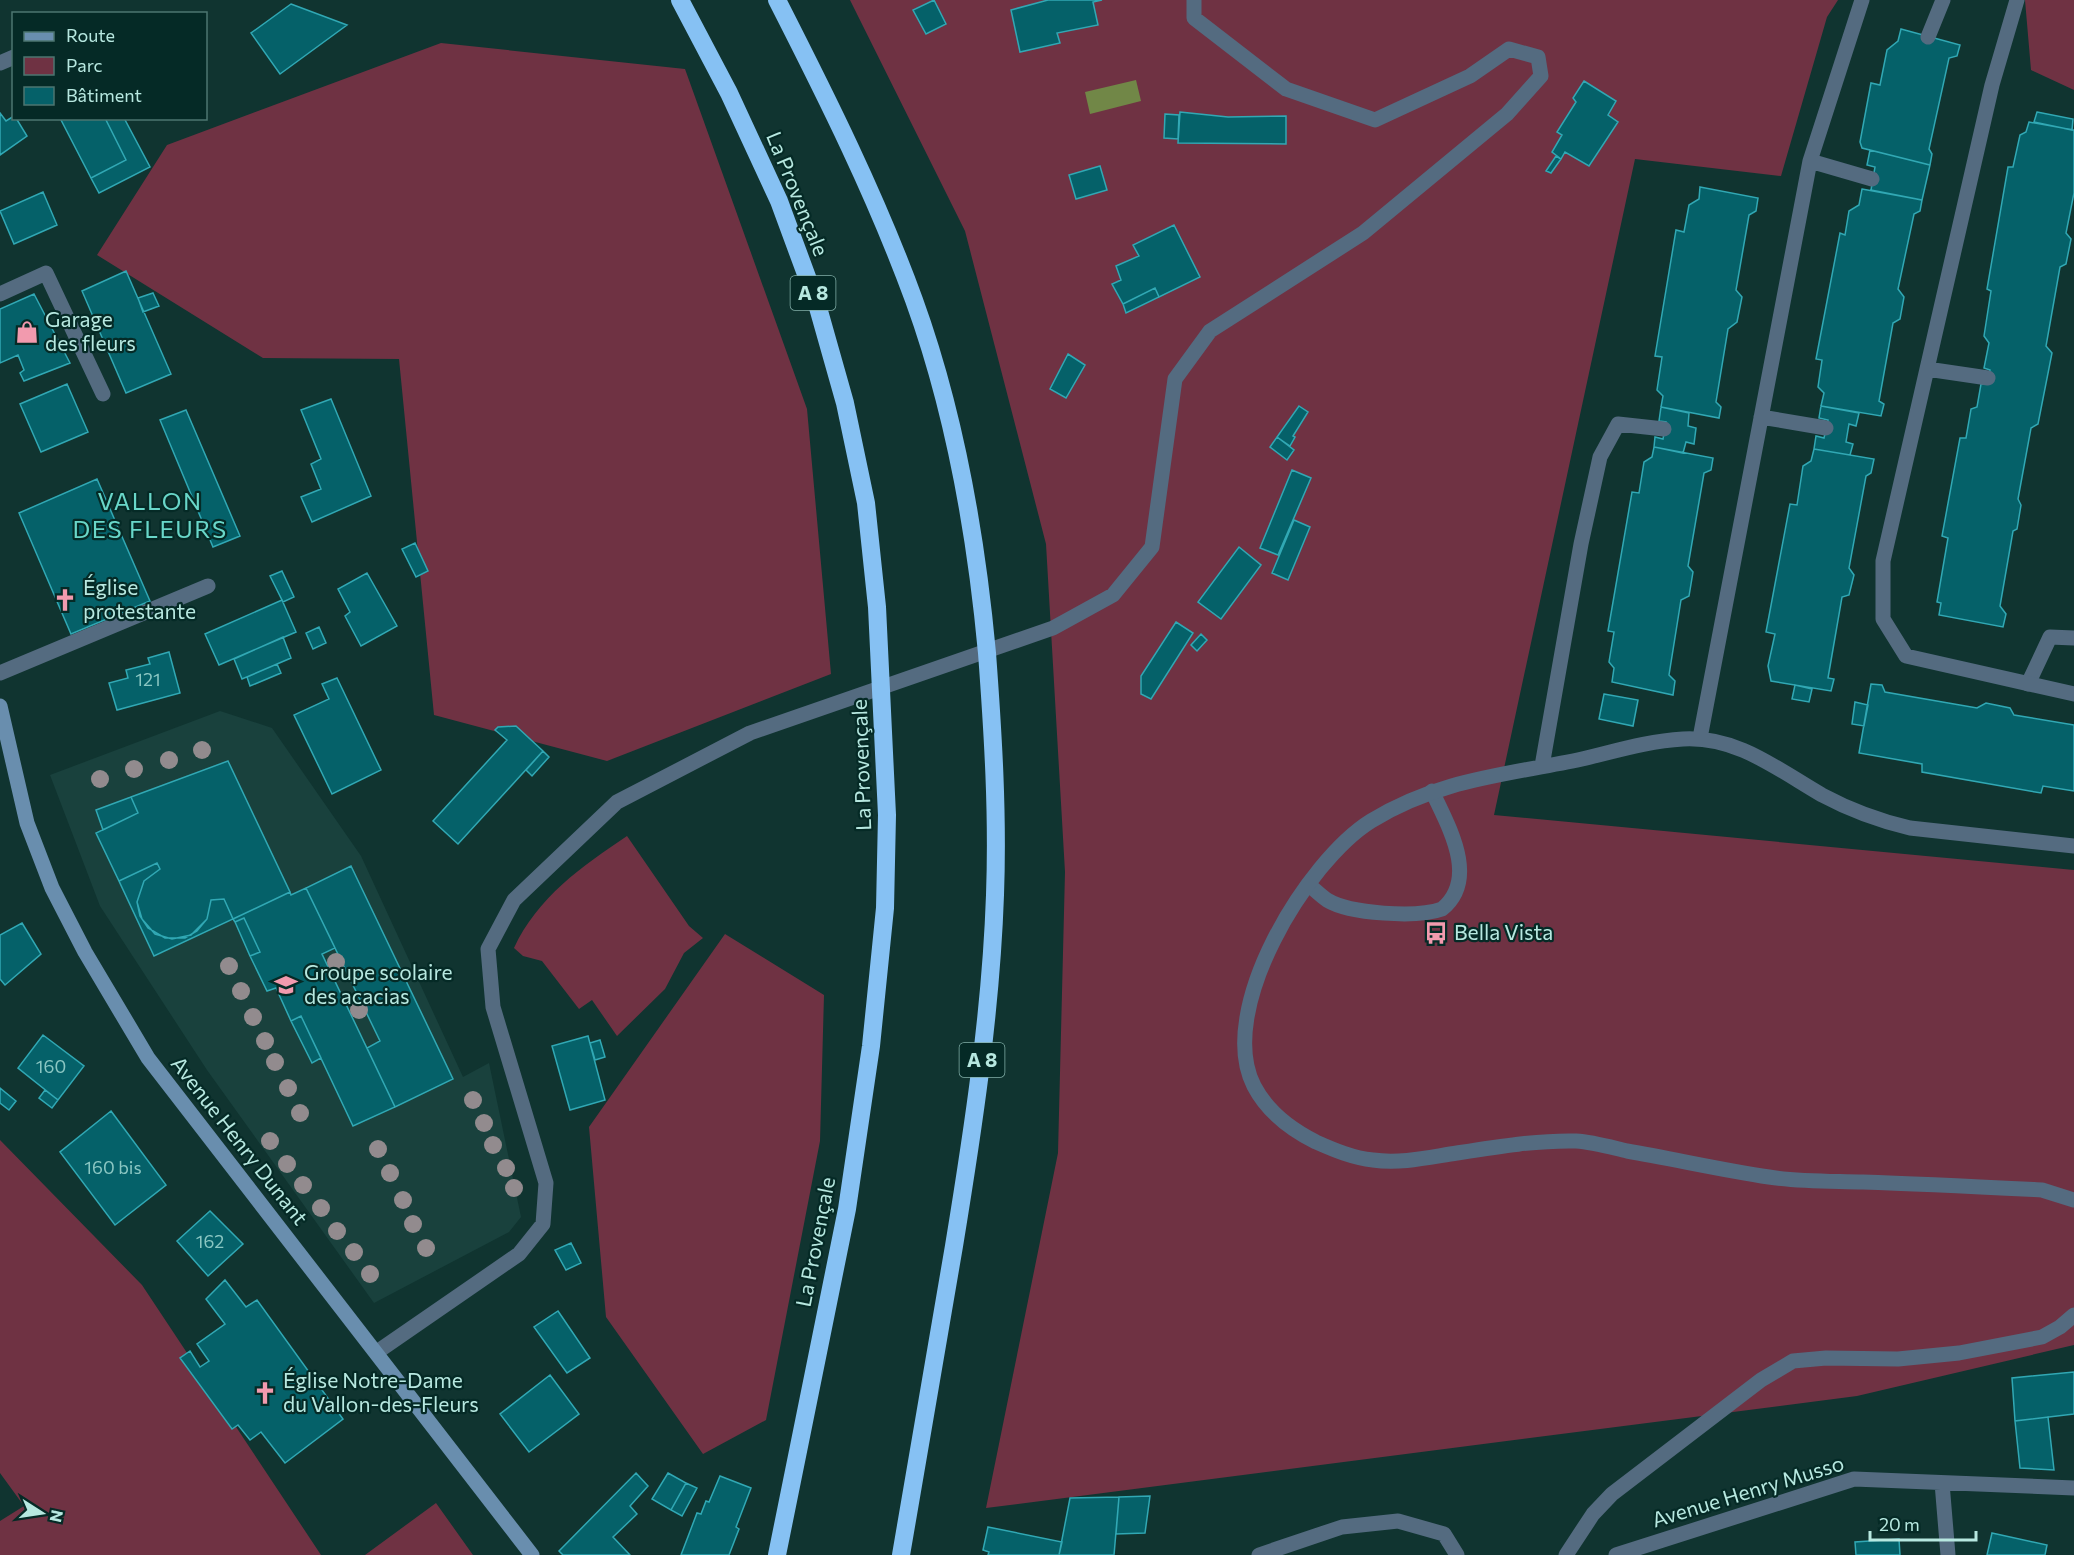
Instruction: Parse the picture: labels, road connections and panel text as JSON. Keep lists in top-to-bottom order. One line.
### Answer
{"streets":{"highway":["La Provençale","A 8"],"street":["Avenue Henry Dunant","Avenue Henry Musso"]},"districts":["VALLON DES FLEURS"],"places":{"shop":["Garage des fleurs"],"church":["Église protestante","Église Notre-Dame du Vallon-des-Fleurs"],"bus stop":["Bella Vista"],"school or university":["Groupe scolaire des acacias"]},"house_numbers":["121","160","160 bis","162"],"legend":["Route","Parc","Bâtiment"],"scale_bar":"20 m","north":"right"}
